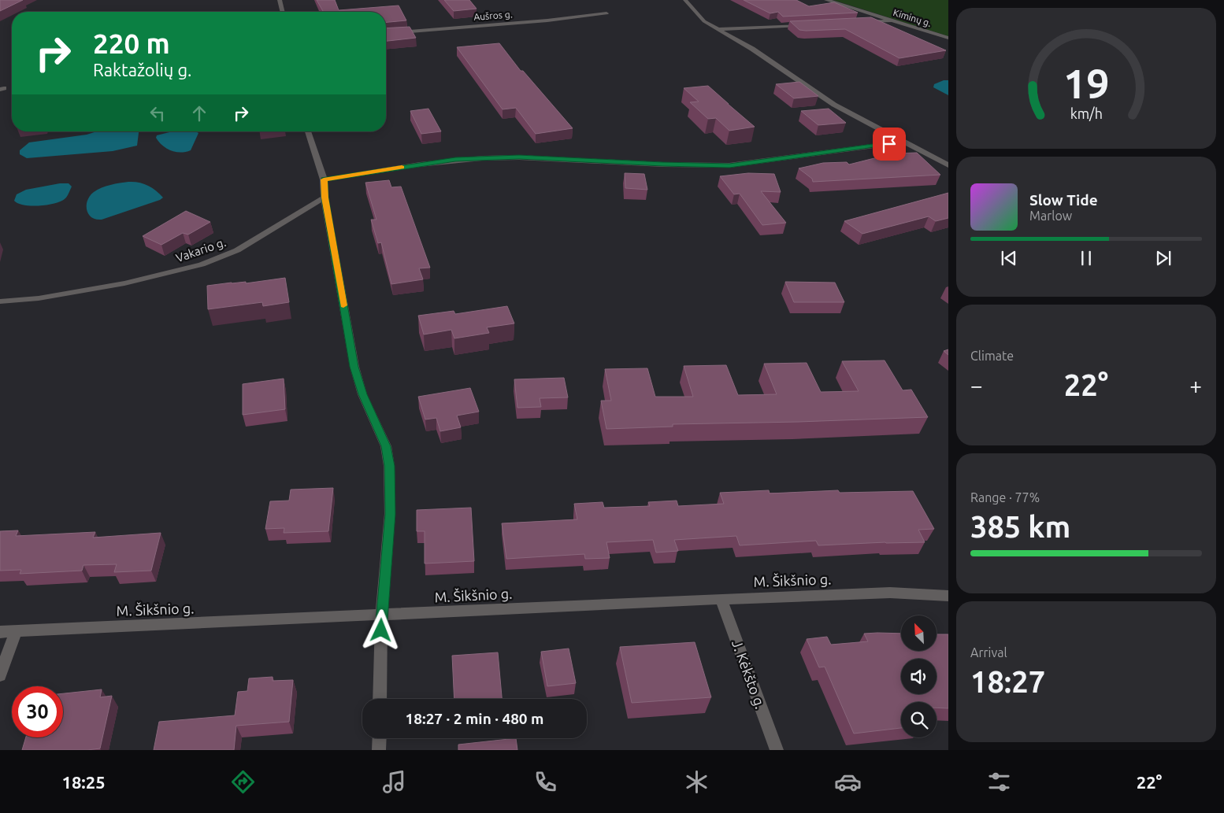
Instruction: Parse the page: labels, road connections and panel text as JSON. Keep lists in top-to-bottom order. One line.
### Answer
{"streets":{"street":["Aušros g.","Kiminų g.","Vakario g.","M. Šikšnio g.","J. Kėkšto g."]},"crossings":[["M. Šikšnio g.","J. Kėkšto g."]],"north":"top left","page":{"turn":["220 m","Raktažolių g."],"song":["Slow Tide","Marlow"],"tile":["Climate",["Range · 77%","385 km"],["Arrival","18:27"]],"heat":["−","22°","+"],"limit":"30","trip":"18:27 · 2 min · 480 m","tabs":["18:25","22°"],"gauge":["19","km/h"]}}
